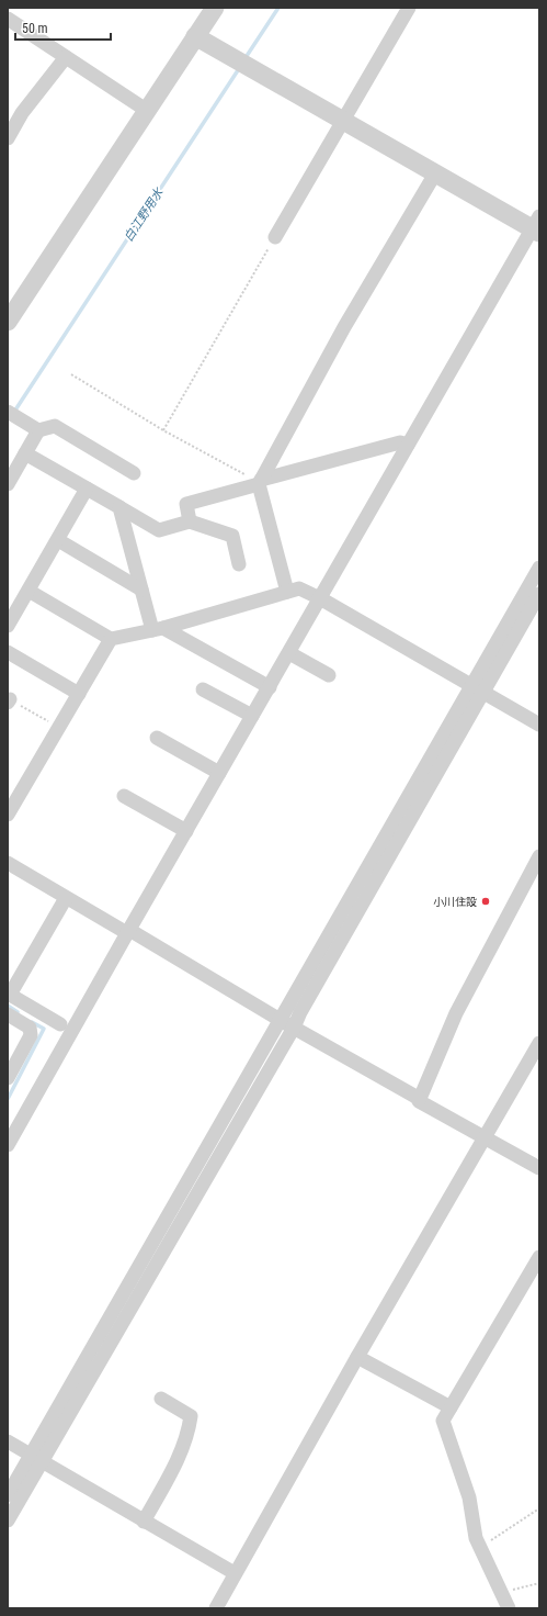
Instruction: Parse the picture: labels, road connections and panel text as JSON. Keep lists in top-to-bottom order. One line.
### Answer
{"water":["白江野用水"],"places":["小川住設"],"scale_bar":"50 m"}
